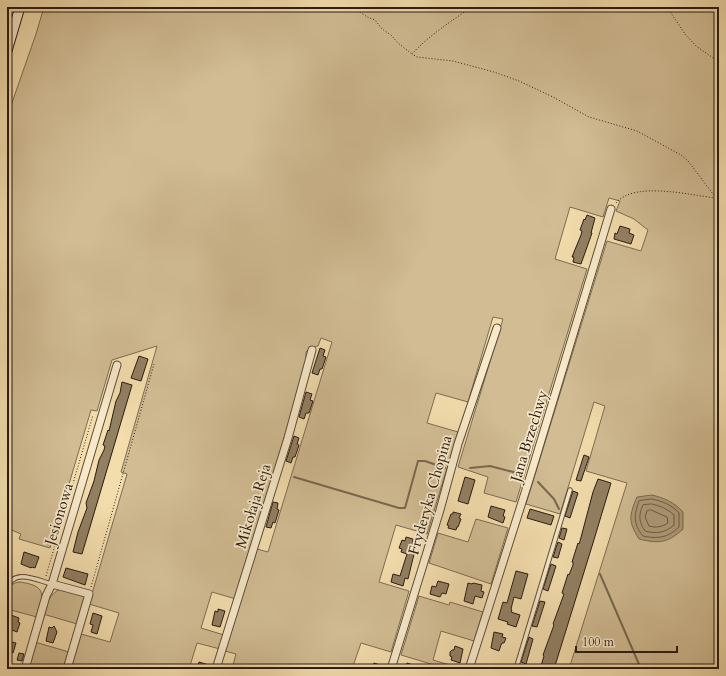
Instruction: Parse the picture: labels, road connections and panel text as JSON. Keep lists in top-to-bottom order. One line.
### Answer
{"streets":{"street":["Jana Brzechwy","Fryderyka Chopina","Mikołaja Reja","Jesionowa"]},"scale_bar":"100 m"}
